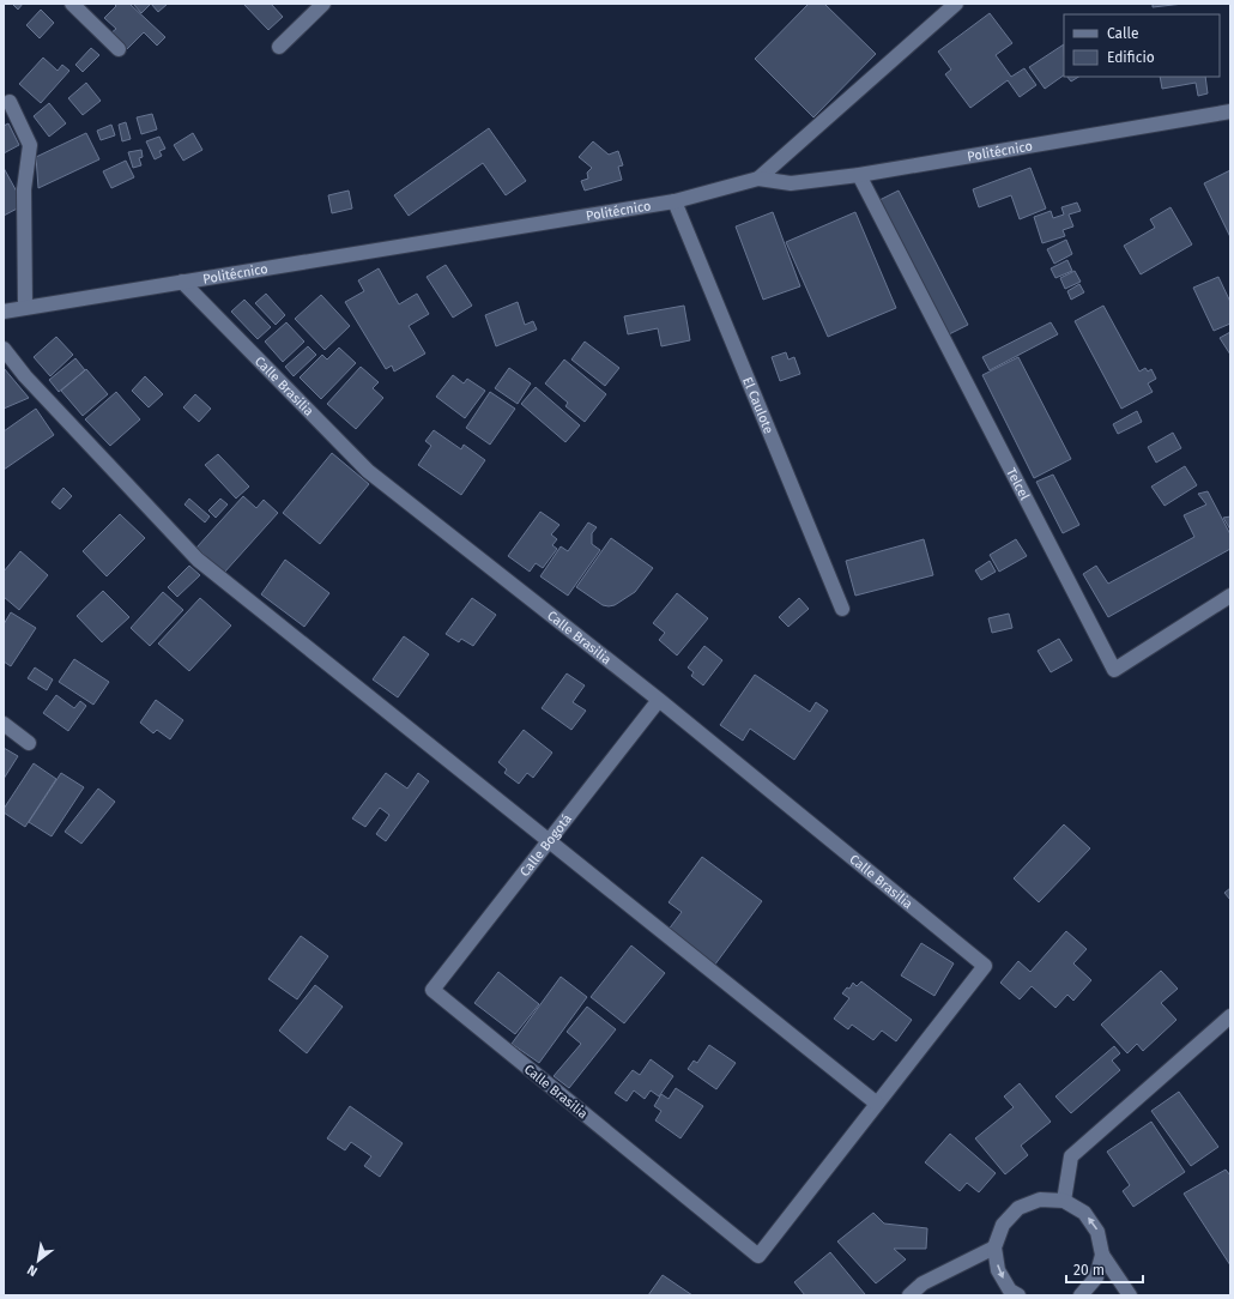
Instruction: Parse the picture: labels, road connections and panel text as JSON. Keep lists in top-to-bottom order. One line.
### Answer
{"streets":{"street":["Politécnico","Calle Brasilia","El Caulote","Telcel","Calle Bogotá"]},"crossings":[["Politécnico","Calle Brasilia"],["Politécnico","El Caulote"],["Politécnico","Telcel"],["Calle Brasilia","Calle Bogotá"]],"legend":["Calle","Edificio"],"scale_bar":"20 m","north":"bottom left"}
